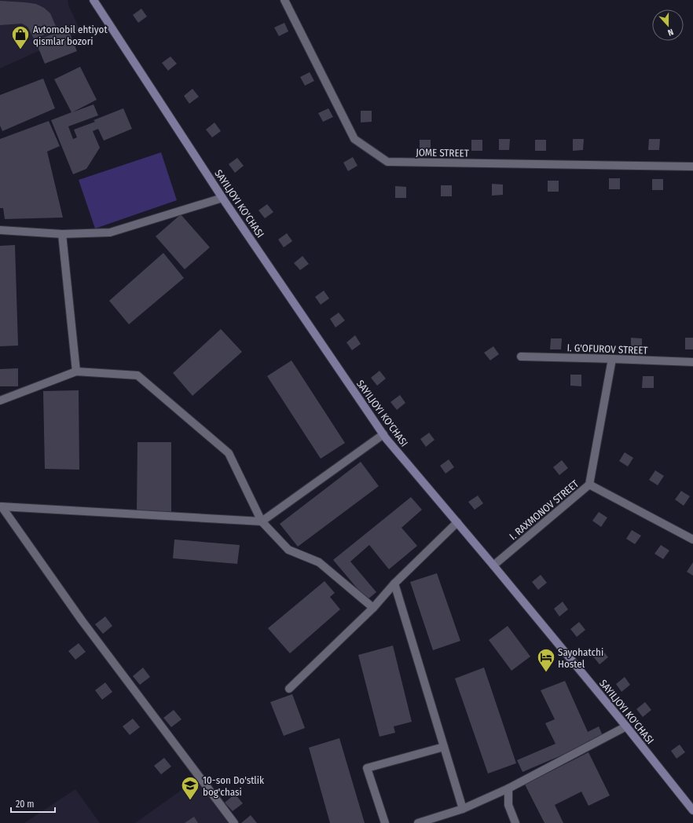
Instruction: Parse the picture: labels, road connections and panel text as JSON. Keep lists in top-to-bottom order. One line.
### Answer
{"streets":{"main road":["SAYILJOYI KO'CHASI"],"street":["JOME STREET","I. G'OFUROV STREET","I. RAXMONOV STREET"]},"crossings":[["SAYILJOYI KO'CHASI","I. RAXMONOV STREET"]],"places":{"shop":["Avtomobil ehtiyot qismlar bozori"],"hotel":["Sayohatchi Hostel"],"school or university":["10-son Do'stlik bog'chasi"]},"scale_bar":"20 m","north":"bottom"}
